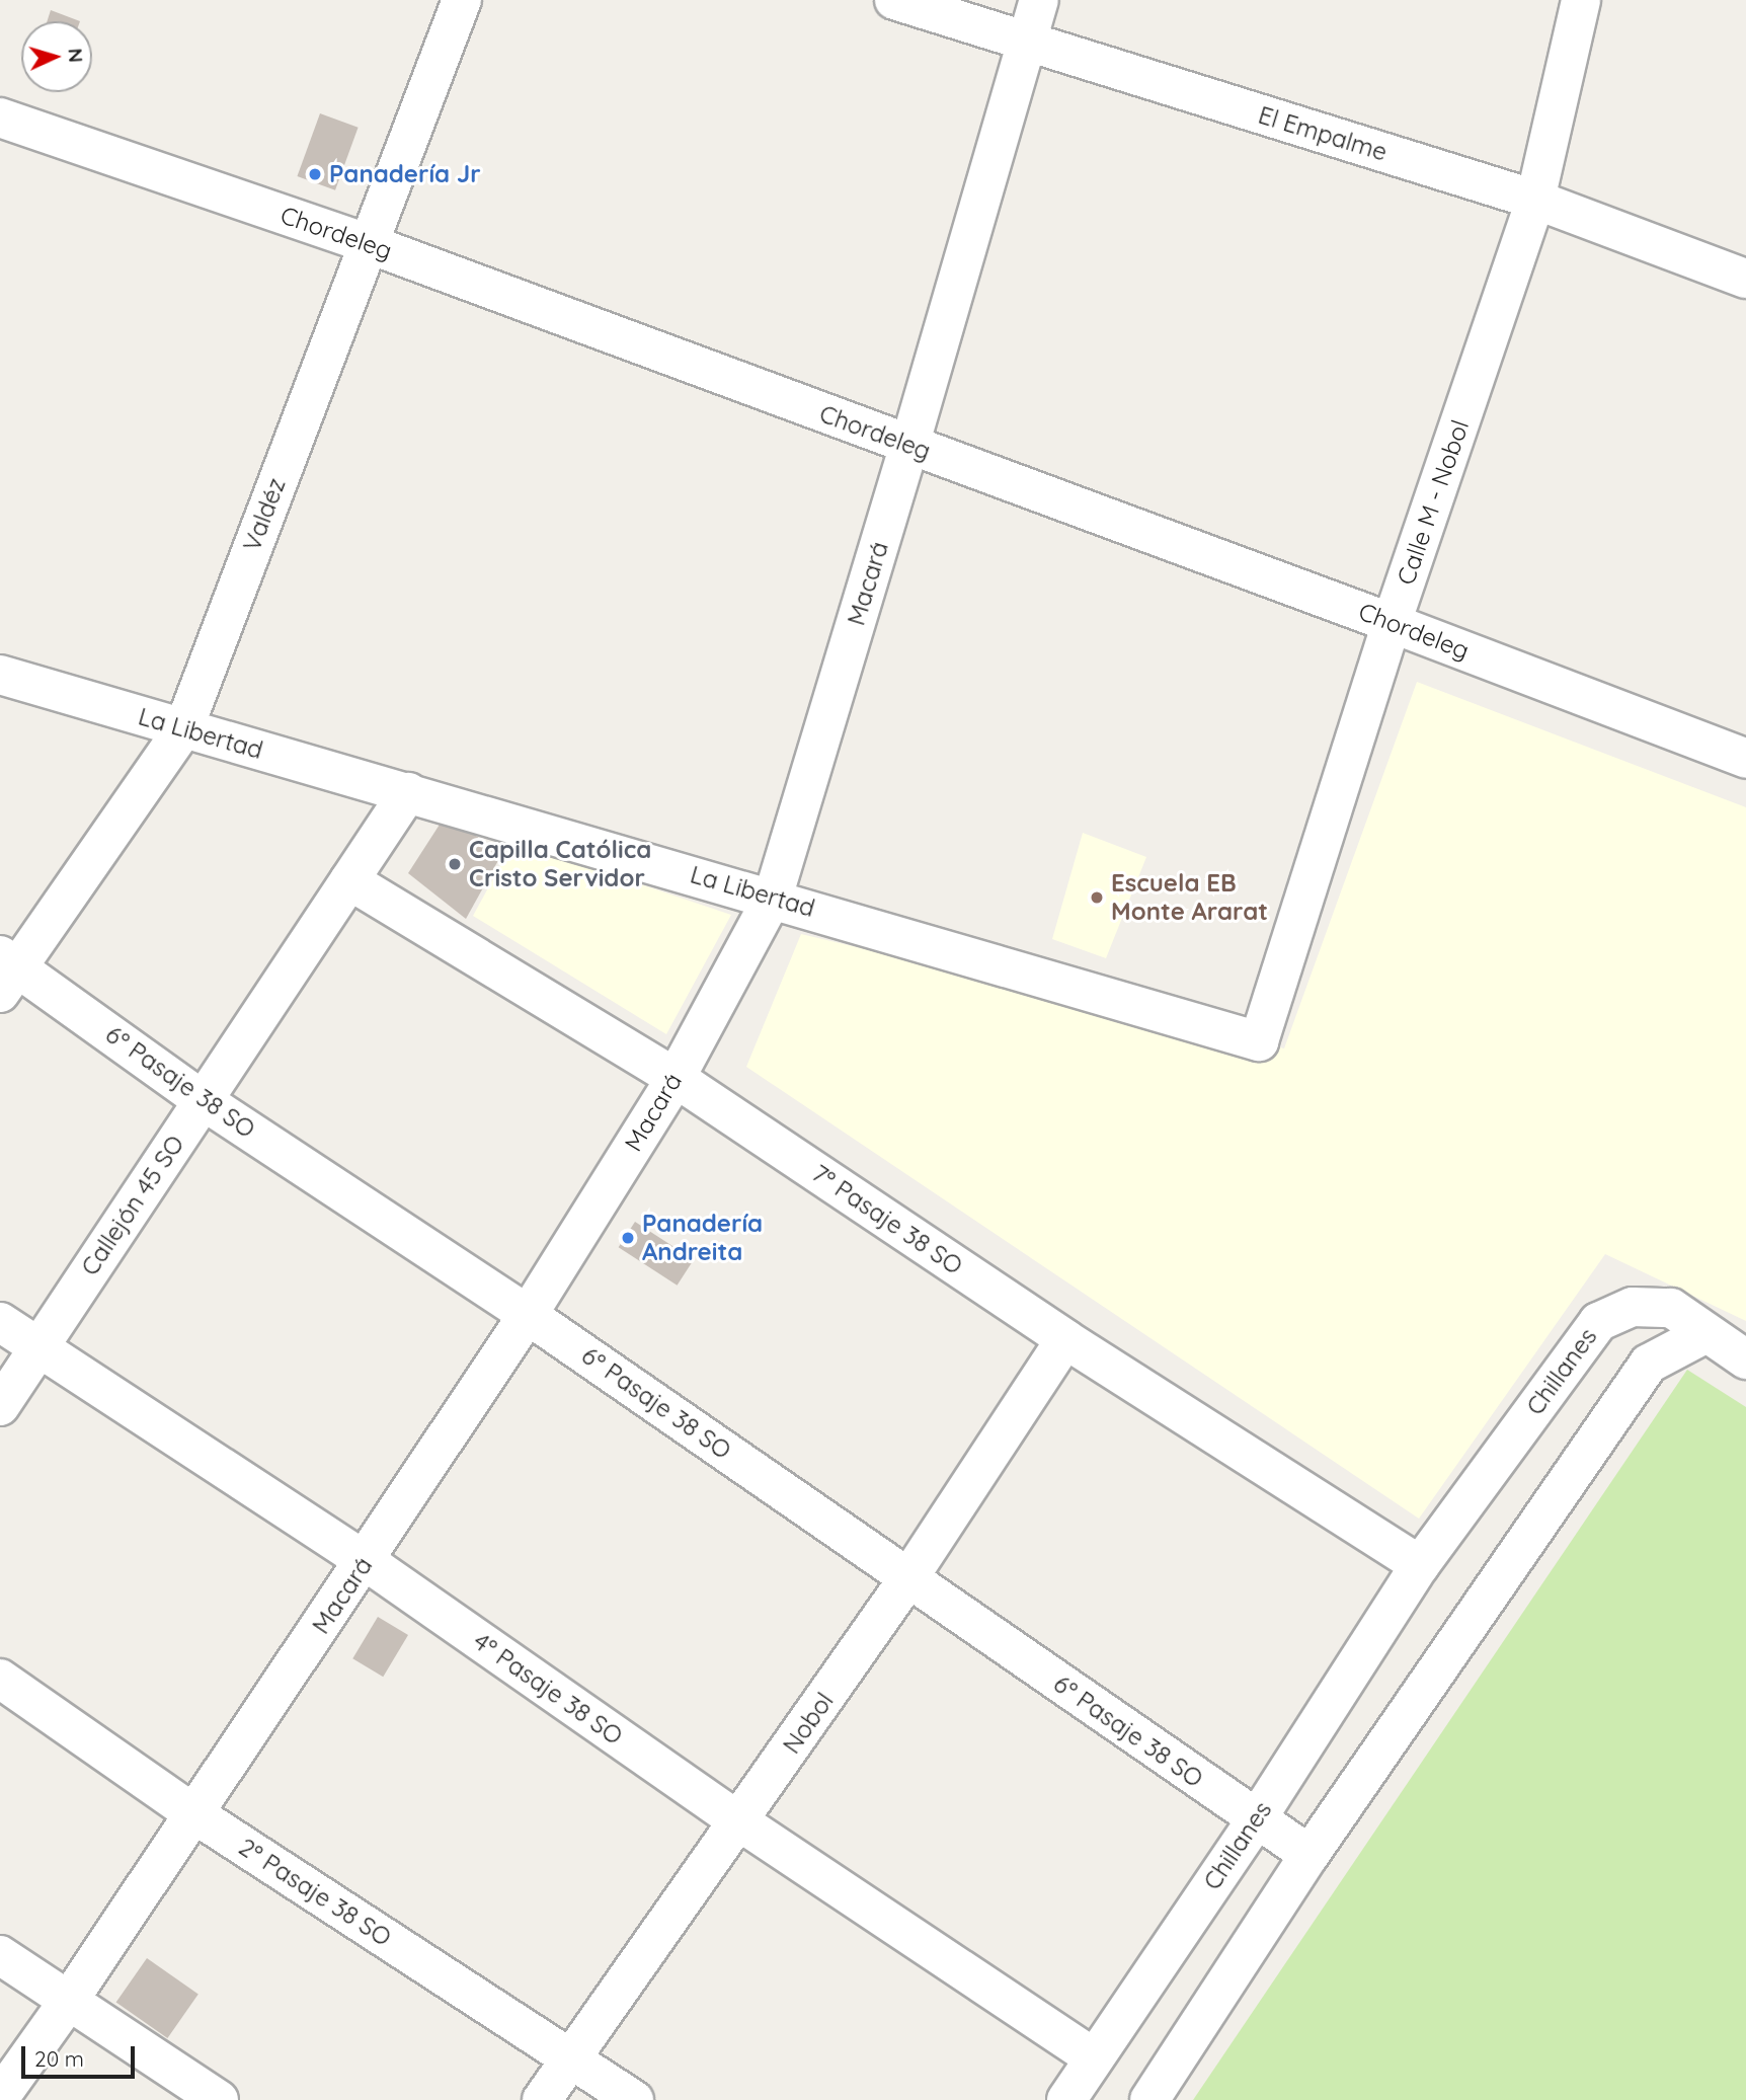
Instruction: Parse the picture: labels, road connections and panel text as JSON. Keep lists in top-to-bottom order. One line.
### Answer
{"streets":{"street":["El Empalme","Chordeleg","Calle M - Nobol","Valdéz","Macará","La Libertad","6º Pasaje 38 SO","Callejón 45 SO","7º Pasaje 38 SO","Chillanes","4º Pasaje 38 SO","Nobol","2º Pasaje 38 SO"]},"crossings":[["El Empalme","Calle M - Nobol"],["El Empalme","Macará"],["Chordeleg","Calle M - Nobol"],["Chordeleg","Valdéz"],["Chordeleg","Macará"],["Calle M - Nobol","La Libertad"],["Valdéz","La Libertad"],["Valdéz","6º Pasaje 38 SO"],["Macará","La Libertad"],["Macará","6º Pasaje 38 SO"],["Macará","7º Pasaje 38 SO"],["Macará","4º Pasaje 38 SO"],["Macará","2º Pasaje 38 SO"],["La Libertad","Callejón 45 SO"],["6º Pasaje 38 SO","Callejón 45 SO"],["6º Pasaje 38 SO","Chillanes"],["6º Pasaje 38 SO","Nobol"],["Callejón 45 SO","7º Pasaje 38 SO"],["Callejón 45 SO","4º Pasaje 38 SO"],["7º Pasaje 38 SO","Chillanes"],["7º Pasaje 38 SO","Nobol"],["Chillanes","4º Pasaje 38 SO"],["4º Pasaje 38 SO","Nobol"],["Nobol","2º Pasaje 38 SO"]],"places":["Panadería Jr","Capilla Católica Cristo Servidor","Escuela EB Monte Ararat","Panadería Andreita"],"scale_bar":"20 m","north":"right"}
